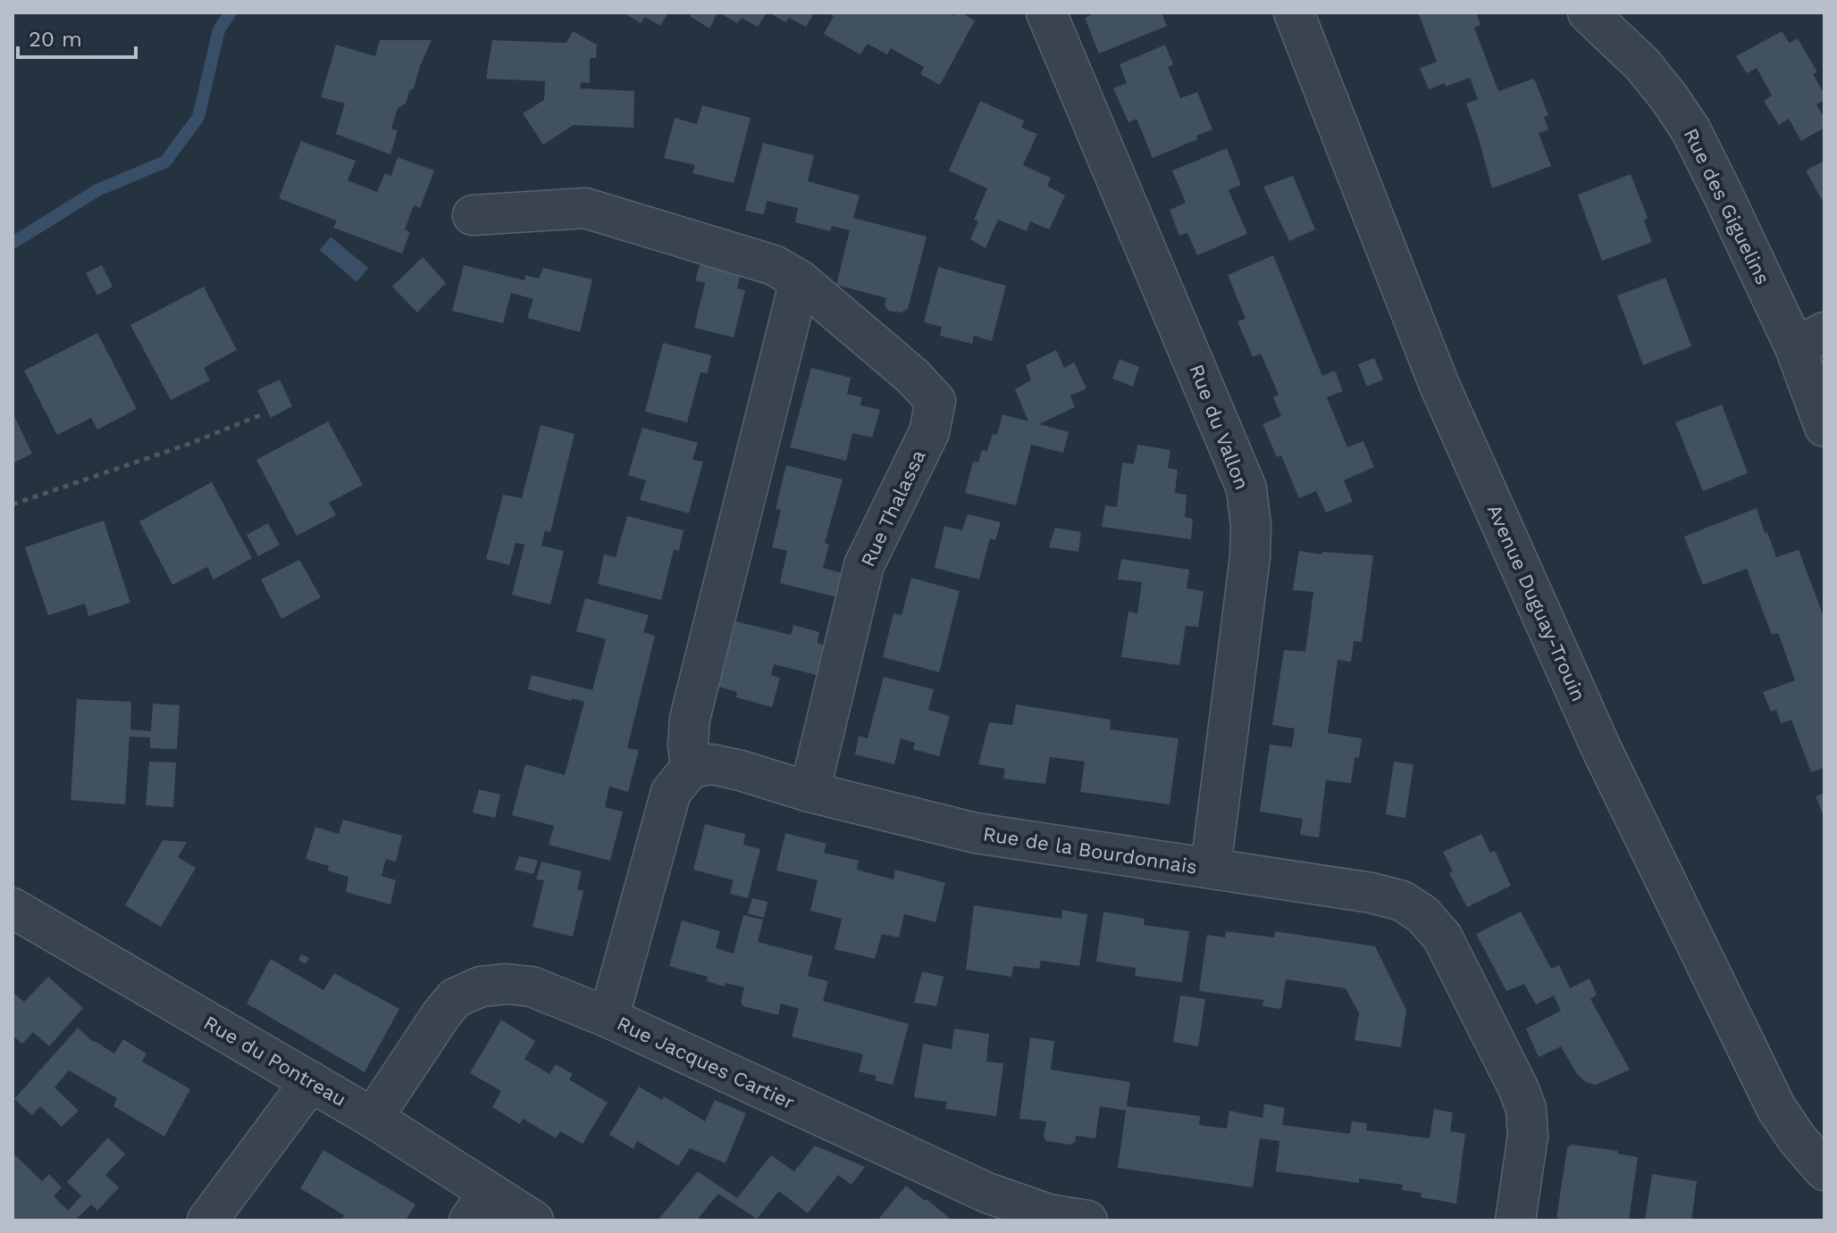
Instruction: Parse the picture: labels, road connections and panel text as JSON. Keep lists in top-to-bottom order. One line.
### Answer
{"streets":{"street":["Rue des Giguelins","Rue du Vallon","Rue Thalassa","Avenue Duguay-Trouin","Rue de la Bourdonnais","Rue du Pontreau","Rue Jacques Cartier"]},"crossings":[["Rue du Vallon","Rue de la Bourdonnais"],["Rue Thalassa","Rue de la Bourdonnais"],["Rue du Pontreau","Rue Jacques Cartier"]],"scale_bar":"20 m"}
